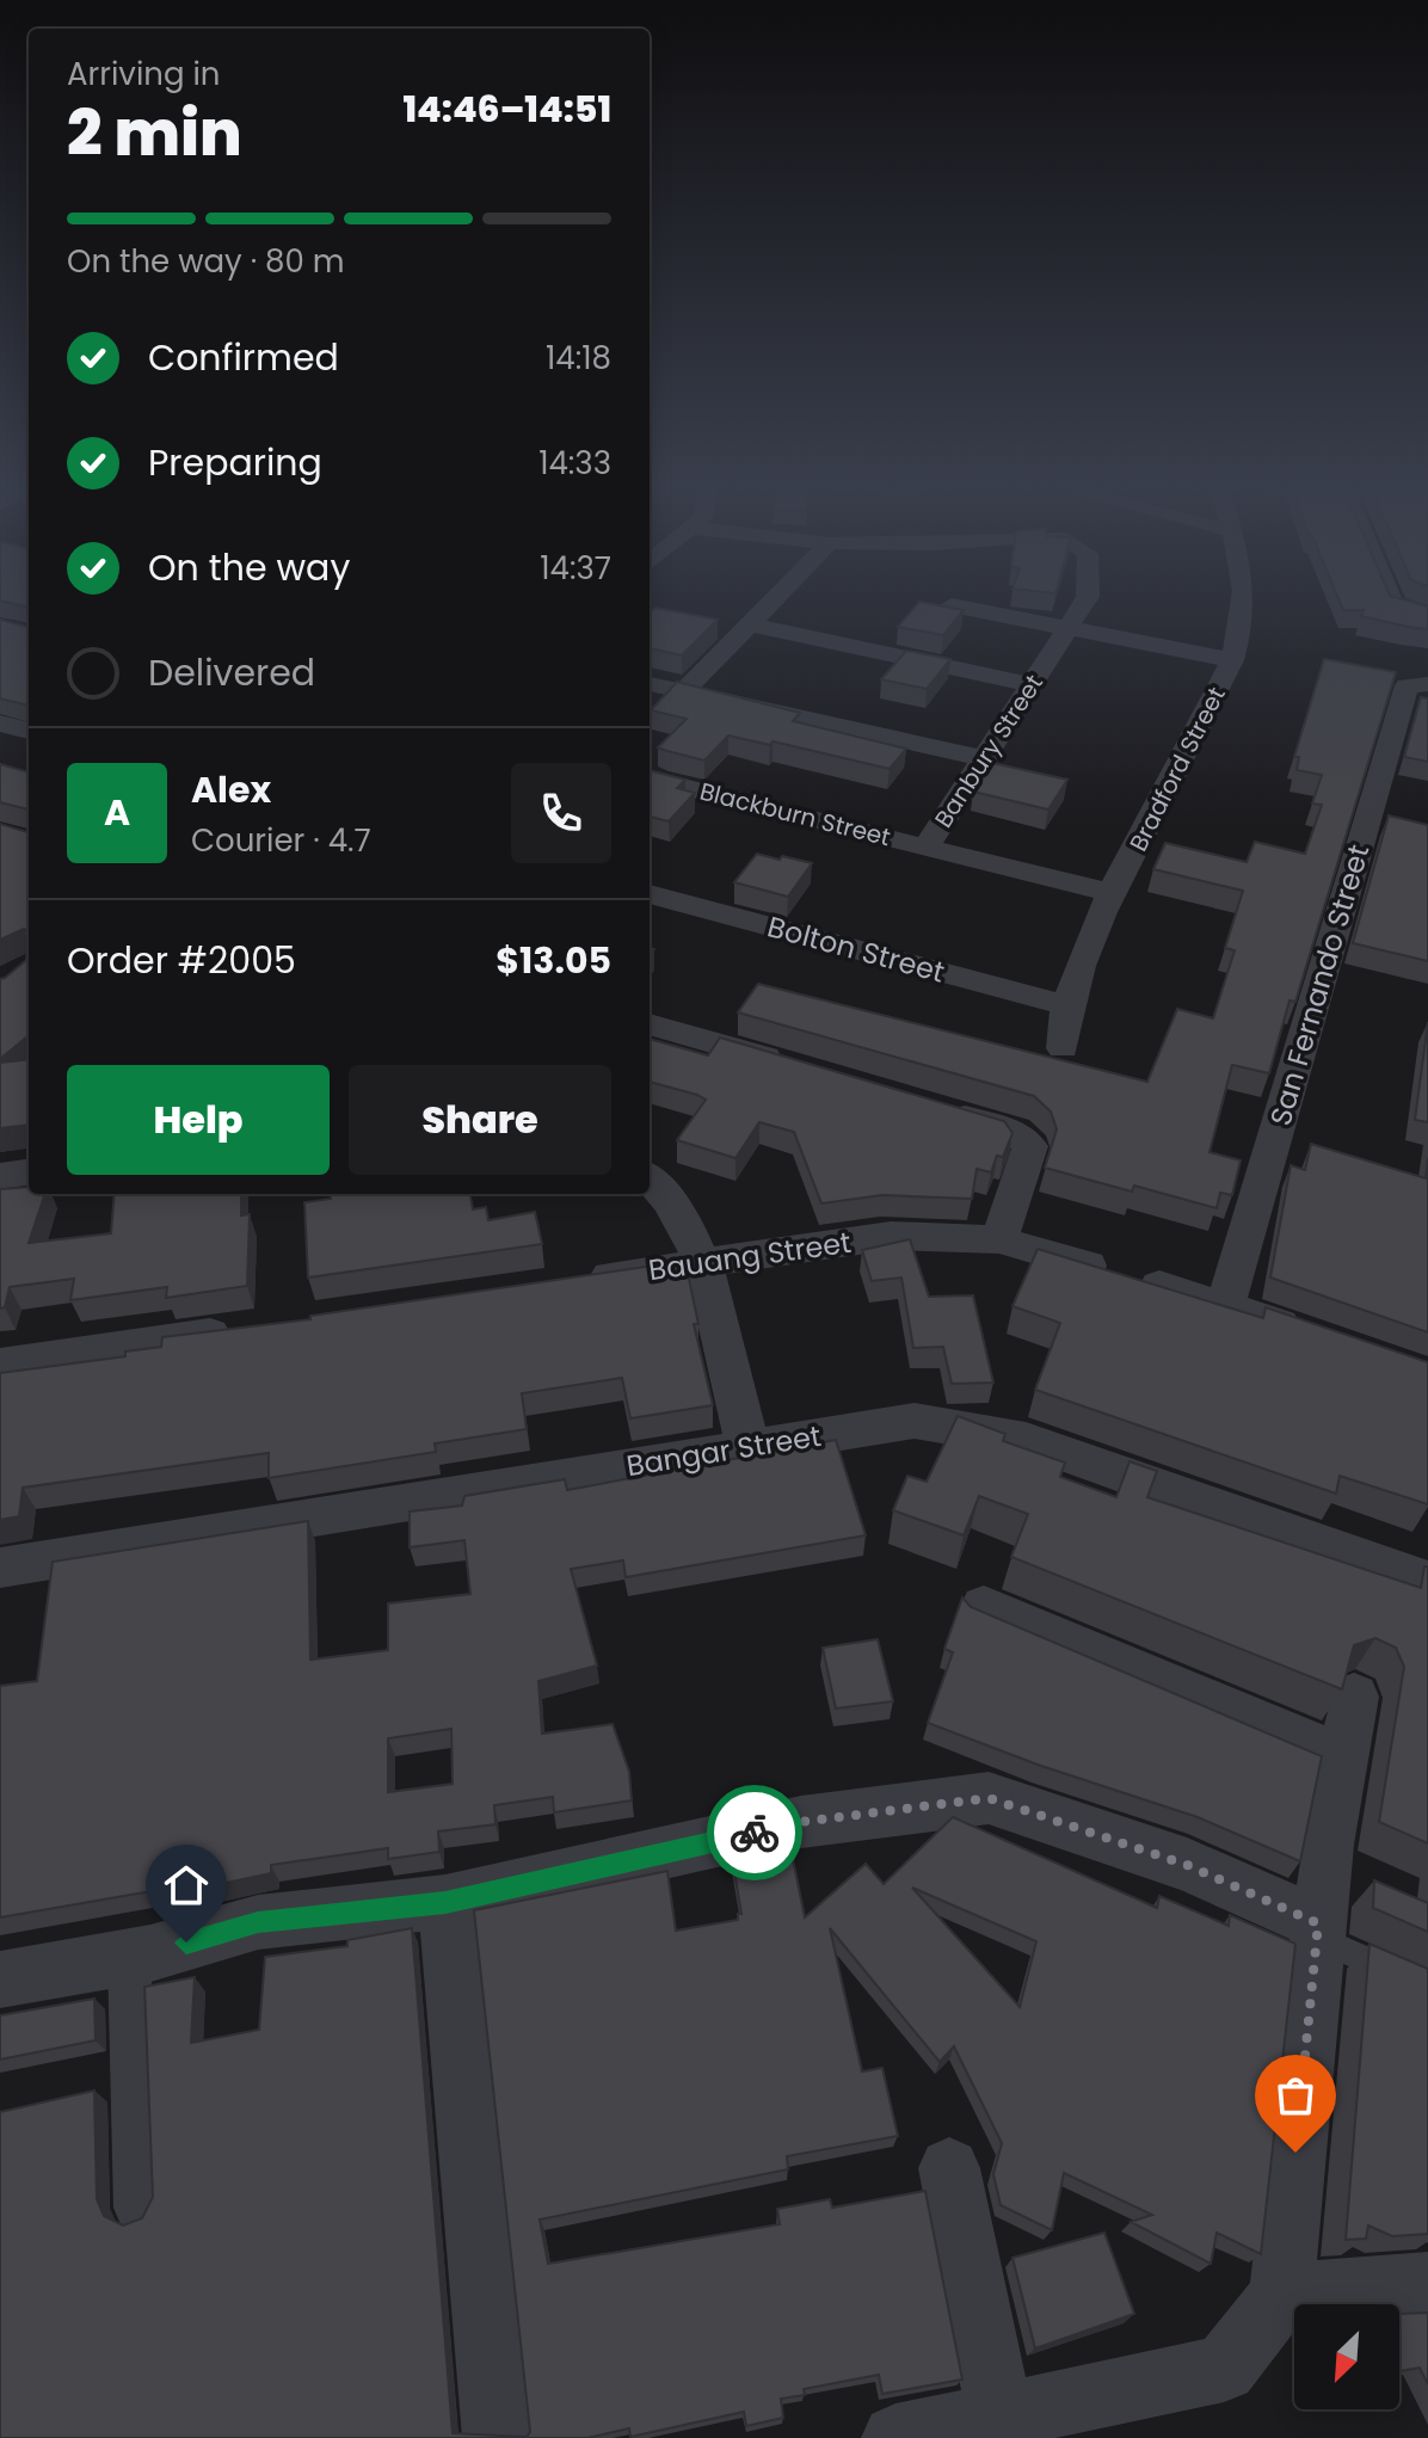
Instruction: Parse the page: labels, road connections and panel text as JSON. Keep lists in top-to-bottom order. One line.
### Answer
{"streets":{"street":["Banbury Street","Bradford Street","Blackburn Street","Bolton Street","San Fernando Street","Bauang Street","Bangar Street"]},"crossings":[["Banbury Street","Blackburn Street"],["Bradford Street","Blackburn Street"],["Bradford Street","Bolton Street"],["San Fernando Street","Bauang Street"]],"north":"bottom left","page":{"heading":["2 min","Arriving in","14:46–14:51"],"panel":["Alex","Courier · 4.7","Order #2005","$13.05"],"bar":"On the way · 80 m","list":[["Confirmed","14:18"],["Preparing","14:33"],["On the way","14:37"],"Delivered"],"round":"A","buttons":["Help","Share"]}}
